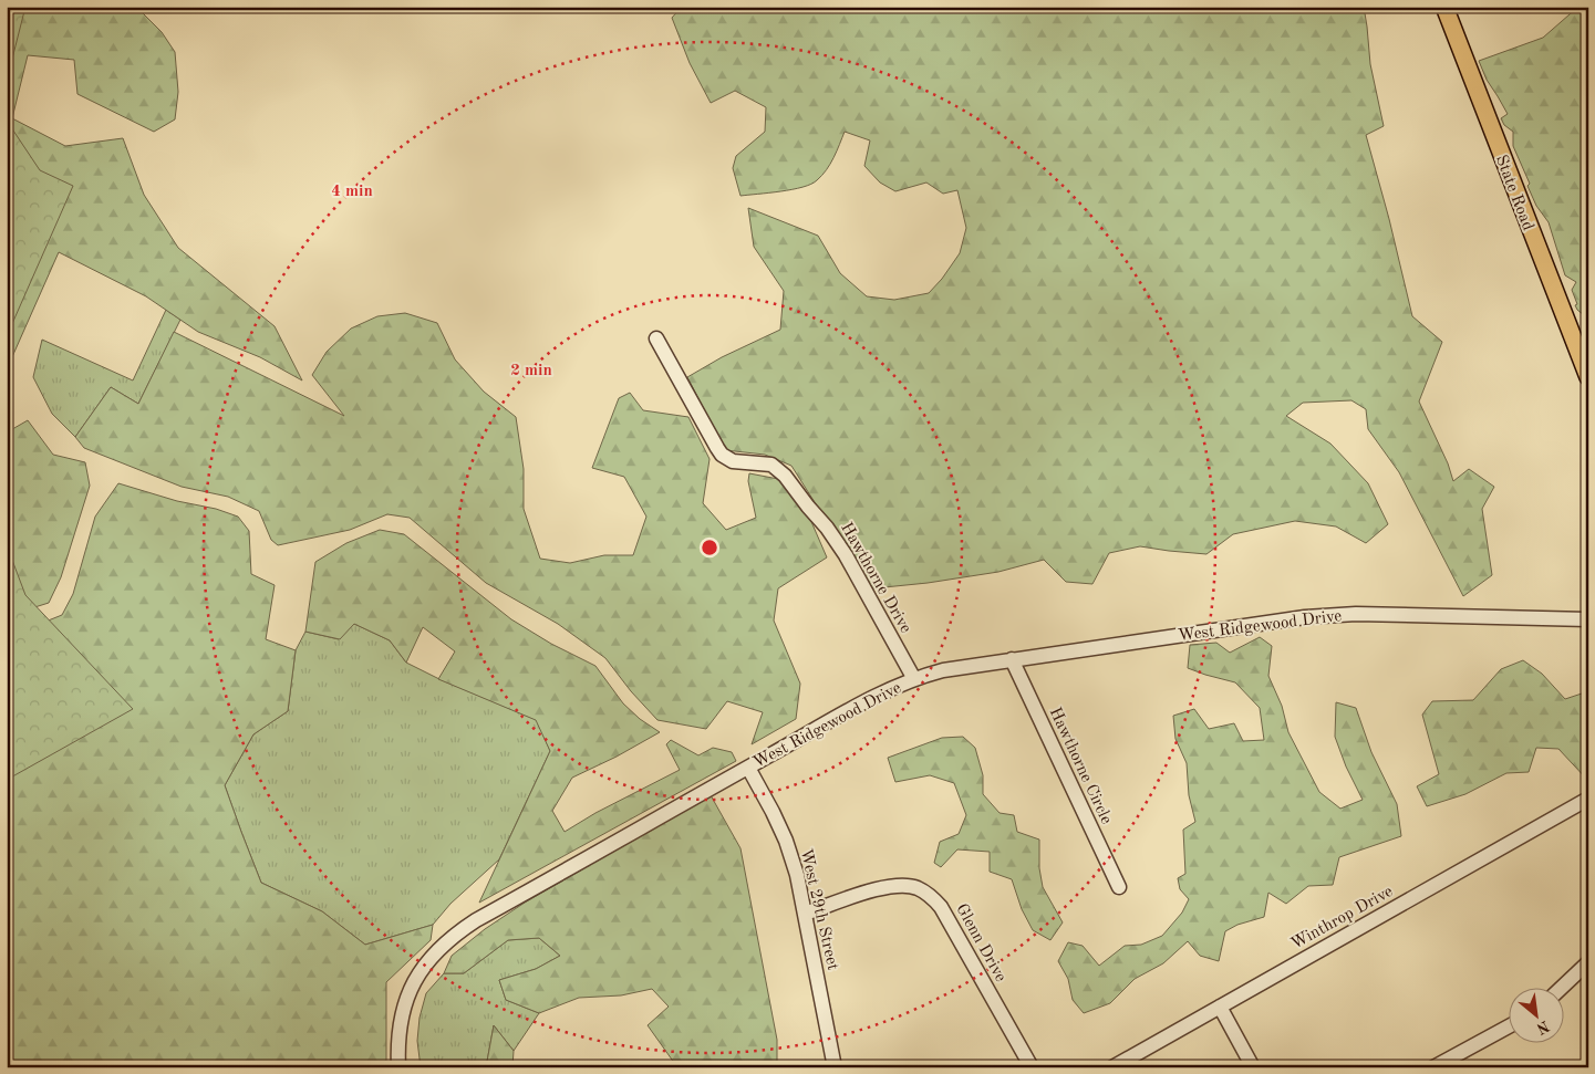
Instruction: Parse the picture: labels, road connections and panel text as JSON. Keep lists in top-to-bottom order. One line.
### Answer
{"streets":{"main road":["State Road"],"street":["Hawthorne Drive","West Ridgewood Drive","Hawthorne Circle","West 29th Street","Winthrop Drive","Glenn Drive"]},"crossings":[["Hawthorne Drive","West Ridgewood Drive"],["West Ridgewood Drive","Hawthorne Circle"],["West Ridgewood Drive","West 29th Street"],["West 29th Street","Glenn Drive"]],"north":"bottom right","rings":["4 min","2 min"]}
